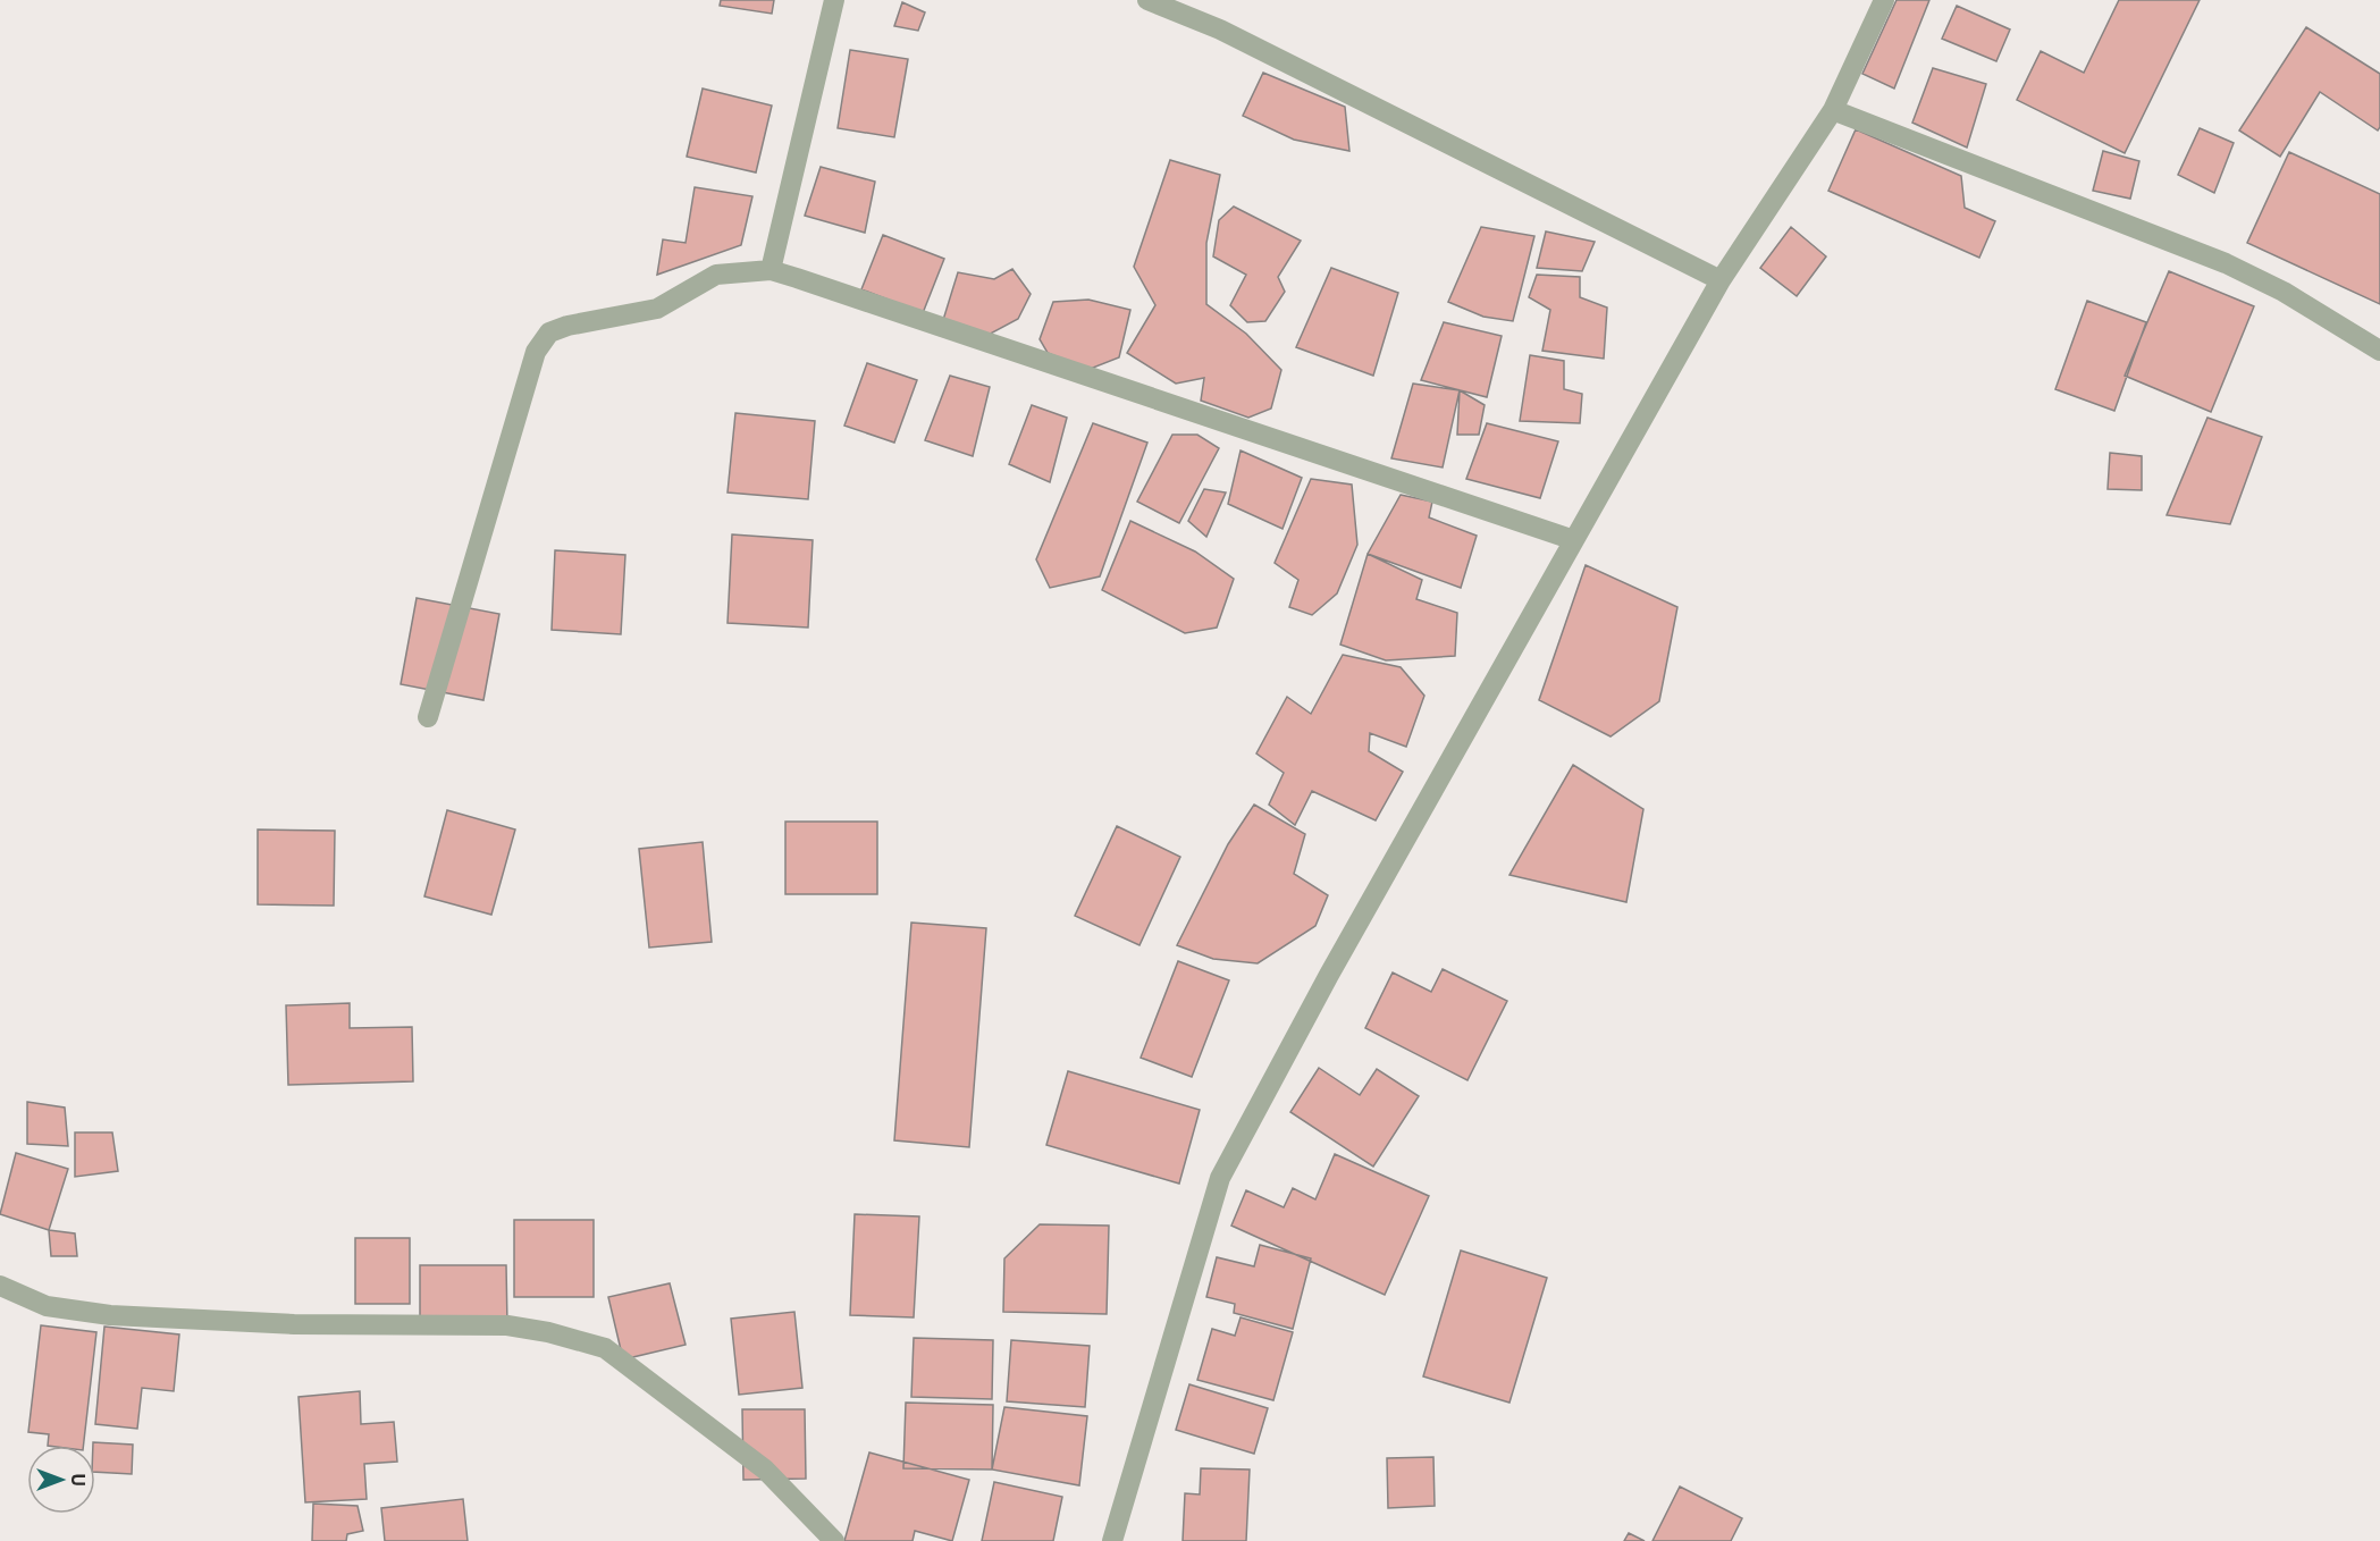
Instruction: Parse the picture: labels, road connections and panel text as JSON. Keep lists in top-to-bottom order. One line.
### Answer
{"north":"right"}
